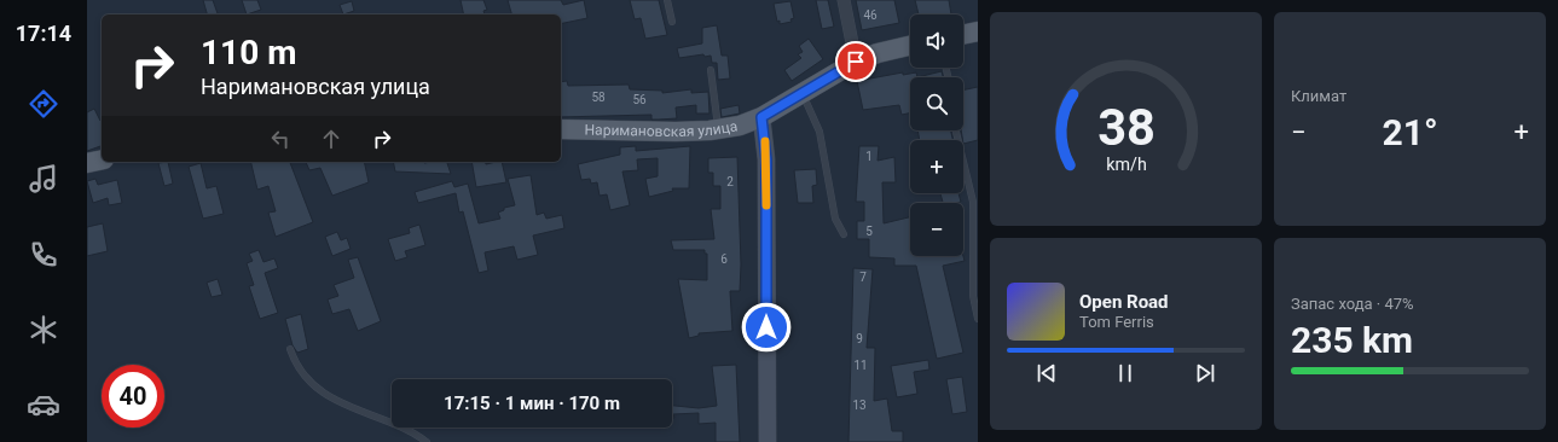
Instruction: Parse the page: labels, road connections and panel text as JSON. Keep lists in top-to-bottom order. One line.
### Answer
{"streets":{"main road":["Наримановская улица"]},"house_numbers":["46","58","56","1","2","5","6","7","9","11","13"],"page":{"tabs":"17:14","tile":["Климат",["Запас хода · 47%","235 km"]],"map_buttons":["+","−"],"turn":["110 m","Наримановская улица"],"heat":["−","21°","+"],"song":["Open Road","Tom Ferris"],"limit":"40","trip":"17:15 · 1 мин · 170 m","gauge":["38","km/h"]}}
